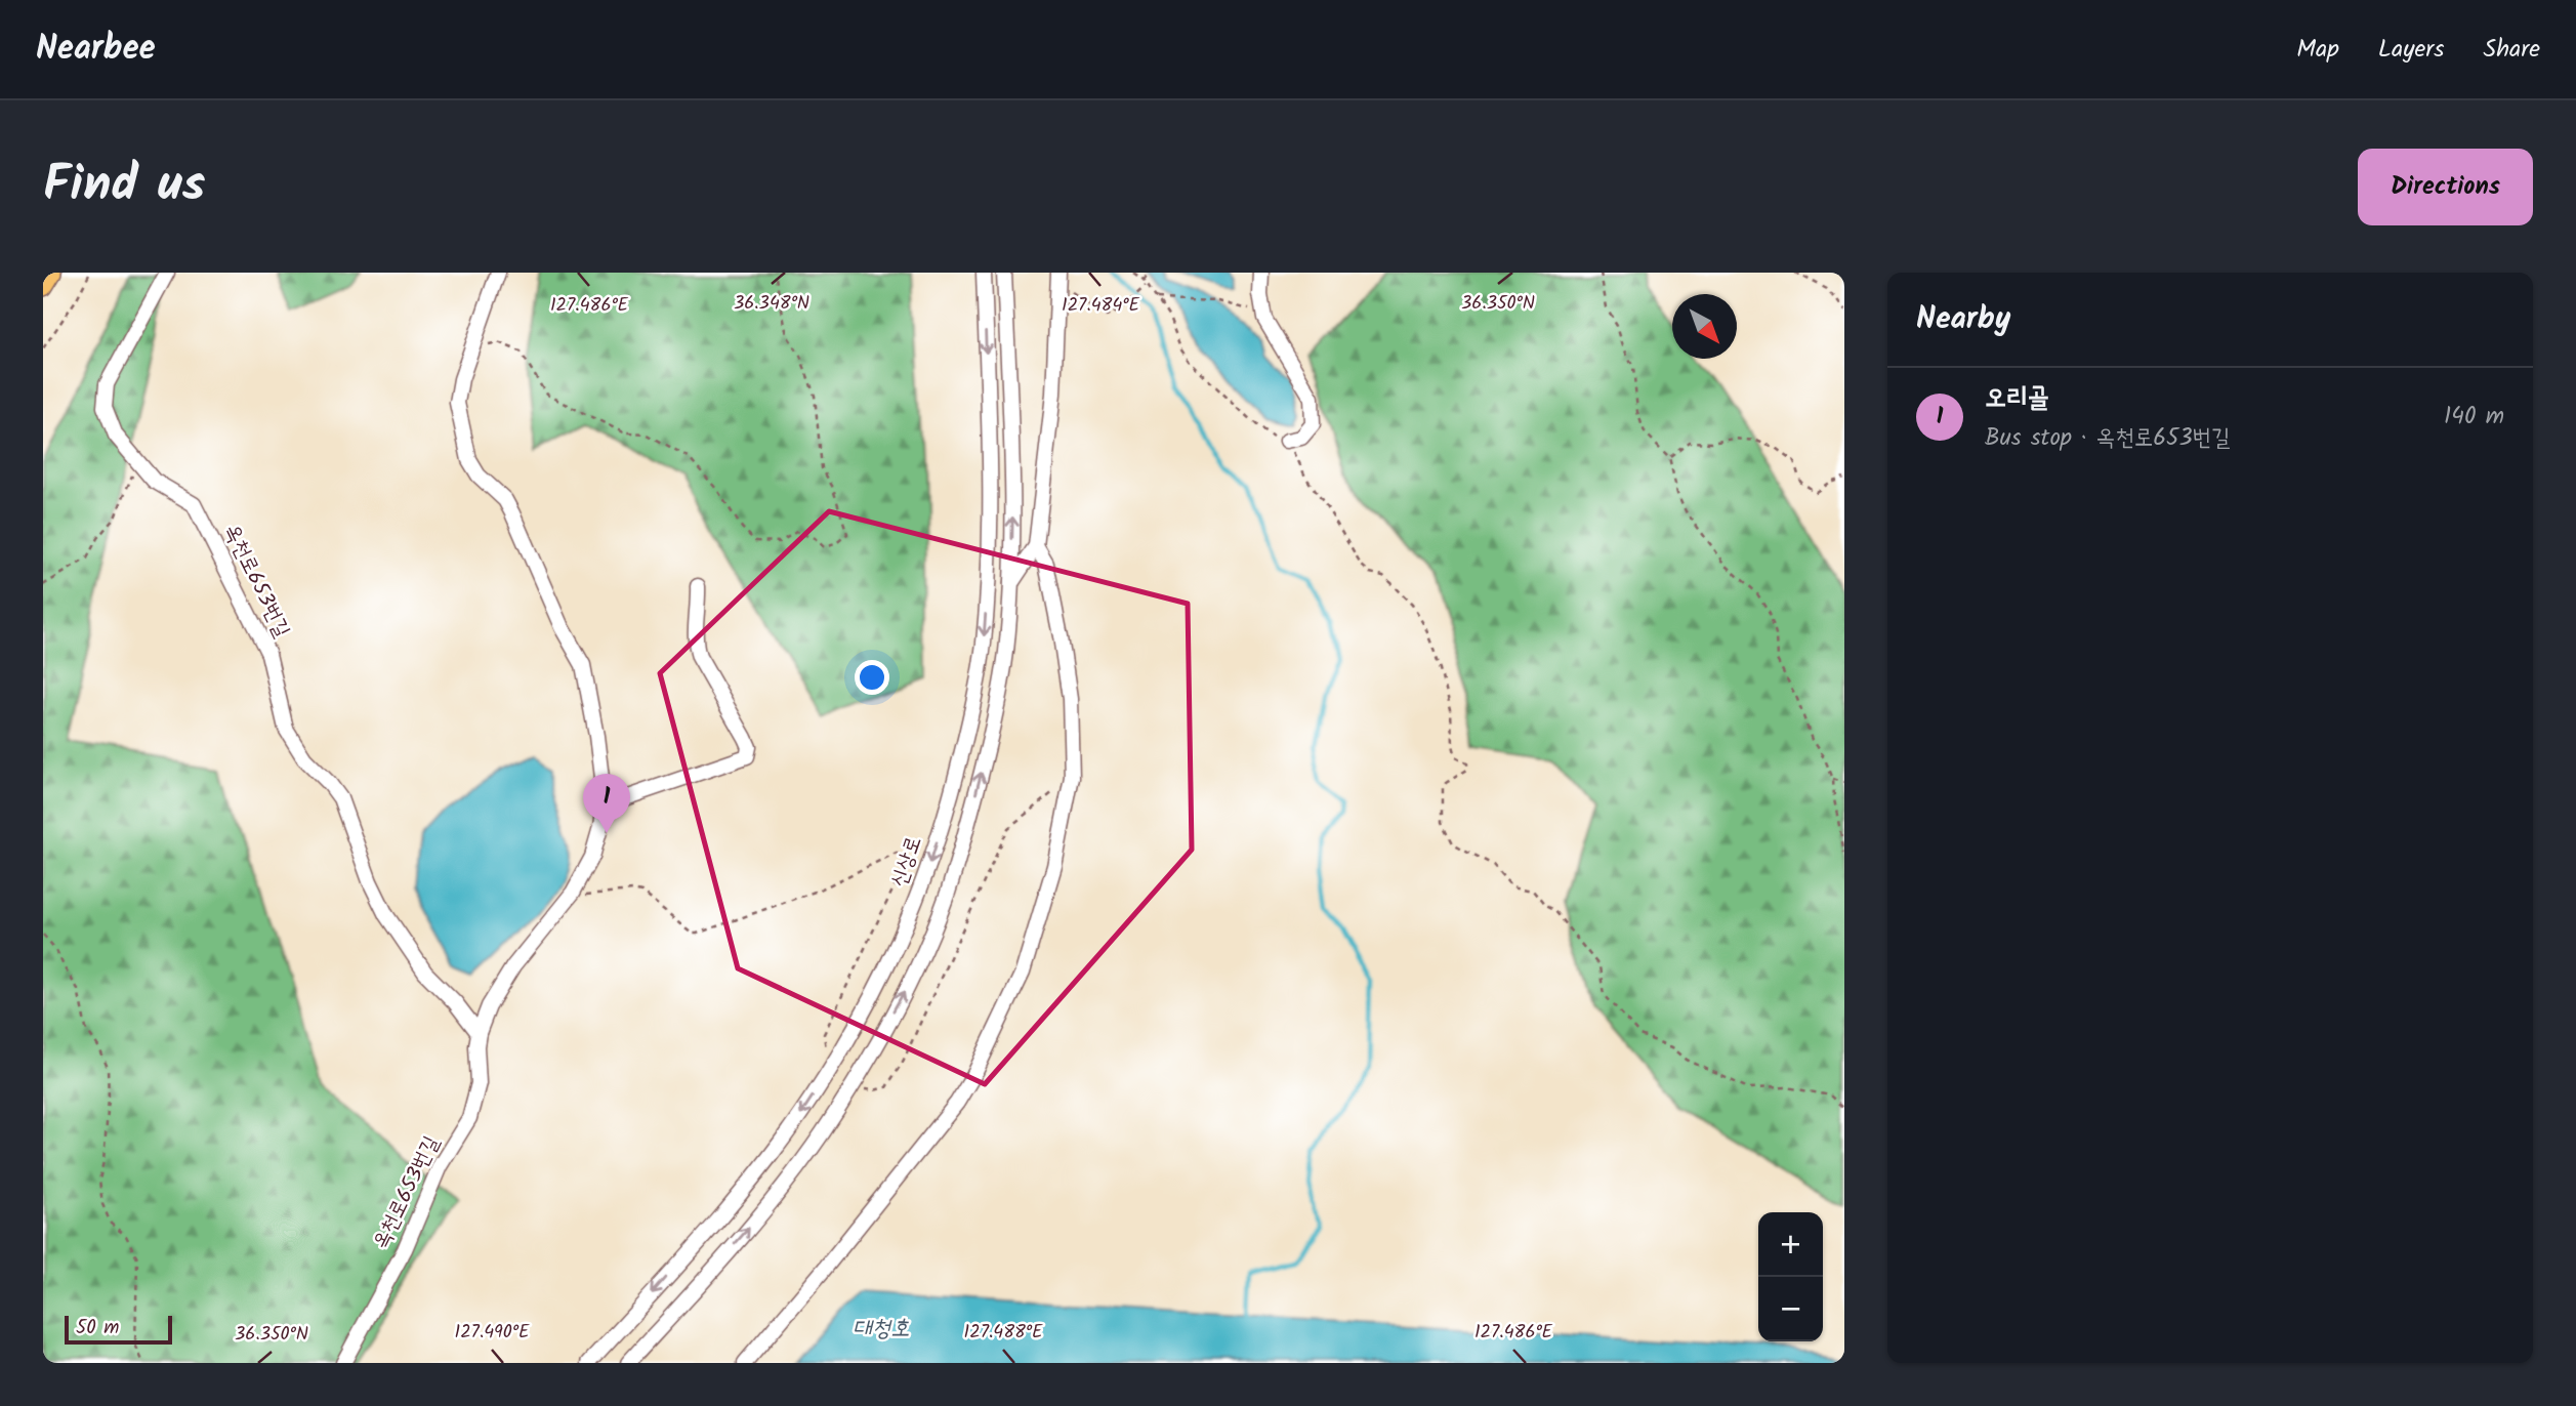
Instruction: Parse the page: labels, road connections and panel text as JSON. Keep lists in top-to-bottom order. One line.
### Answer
{"streets":{"street":["옥천로653번길","신상로"]},"water":["대청호"],"scale_bar":"50 m","north":"bottom right","page":{"header":"Nearbee","nav":["Map","Layers","Share"],"title":"Find us","buttons":"Directions","heading":"Nearby","list":[{"mark":"1","name":"오리골","note":"Bus stop · 옥천로653번길","value":"140 m"}],"pins":"1","map_buttons":["+","−"],"scale":"50 m"},"coordinates":["36.348°N","36.350°N","127.486°E","127.484°E","127.490°E","127.488°E"]}
